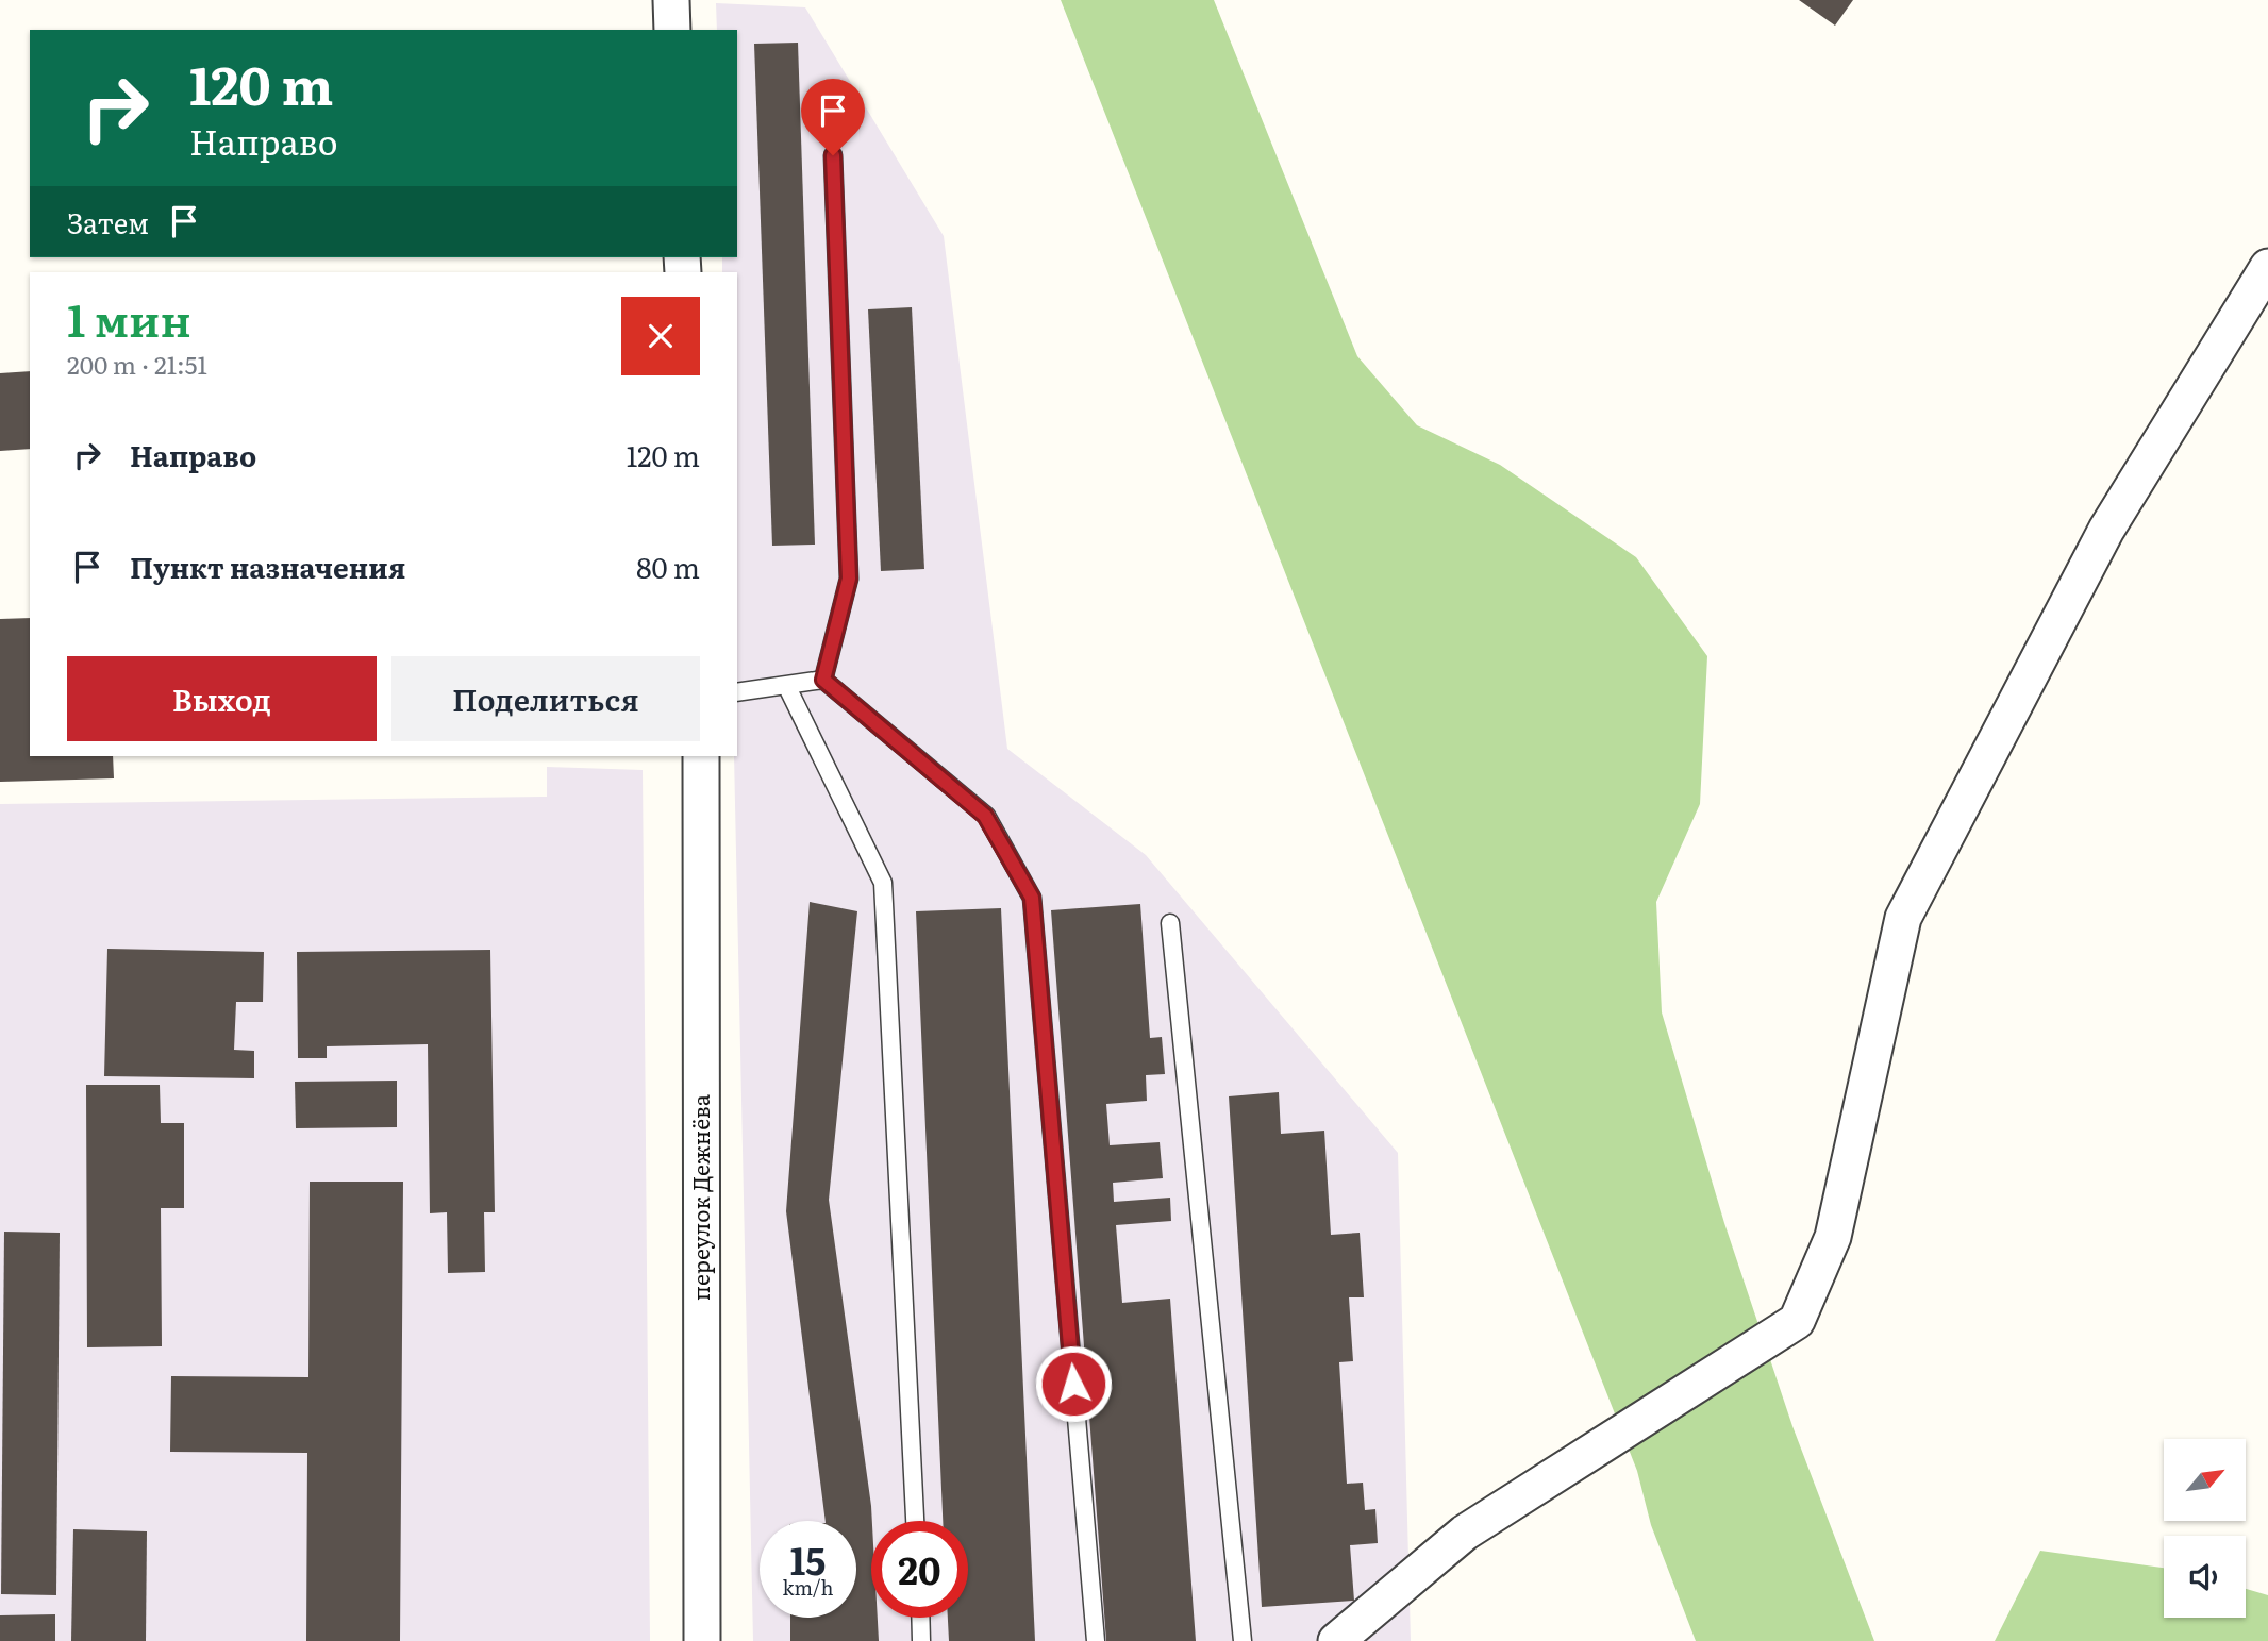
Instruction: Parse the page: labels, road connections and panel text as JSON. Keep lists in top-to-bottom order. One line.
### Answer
{"streets":{"street":["переулок Дежнёва"]},"north":"top right","page":{"turn":["120 m","Направо"],"then":"Затем","heading":["1 мин","200 m · 21:51"],"list":[{"name":"Направо","value":"120 m"},{"name":"Пункт назначения","value":"80 m"}],"buttons":["Выход","Поделиться"],"speed":"15 km/h","limit":"20"}}
